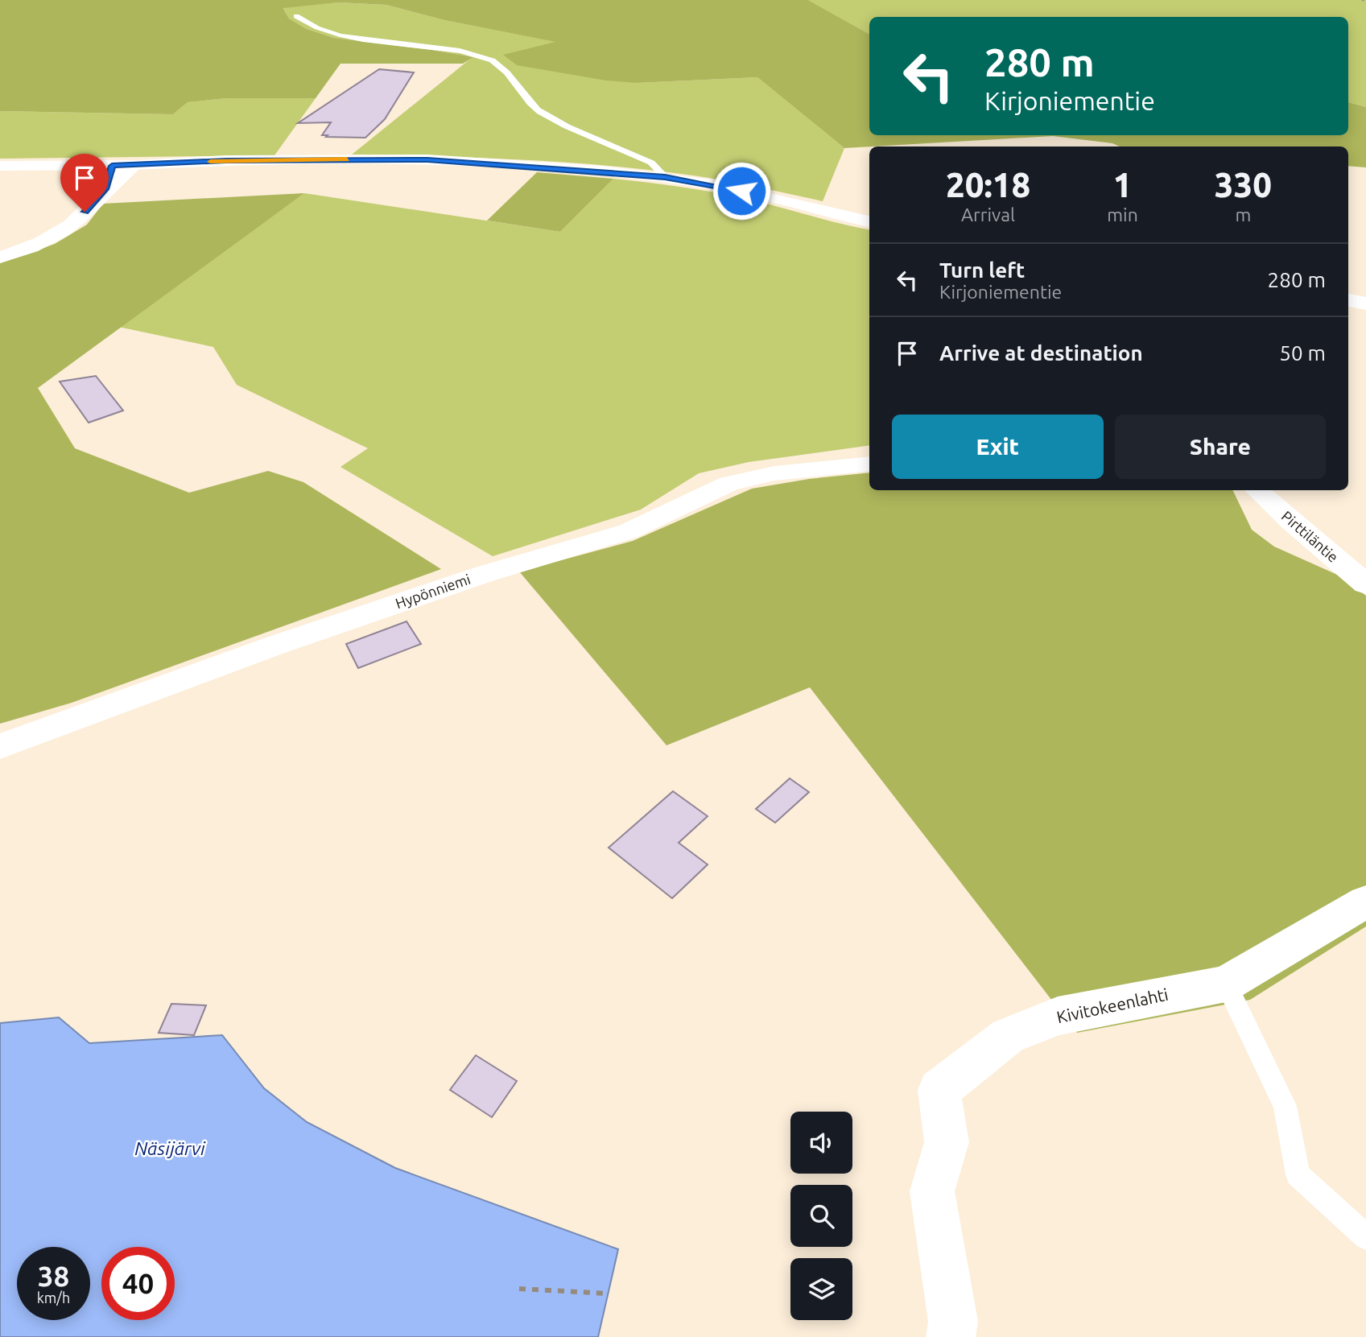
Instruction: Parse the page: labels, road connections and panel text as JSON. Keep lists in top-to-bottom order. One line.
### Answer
{"streets":{"street":["Pirttiläntie","Hypönniemi","Kivitokeenlahti"]},"water":["Näsijärvi"],"page":{"turn":["280 m","Kirjoniementie"],"eta":["20:18","Arrival","1","min","330","m"],"list":[{"name":"Turn left","note":"Kirjoniementie","value":"280 m"},{"name":"Arrive at destination","value":"50 m"}],"buttons":["Exit","Share"],"speed":"38 km/h","limit":"40"}}
